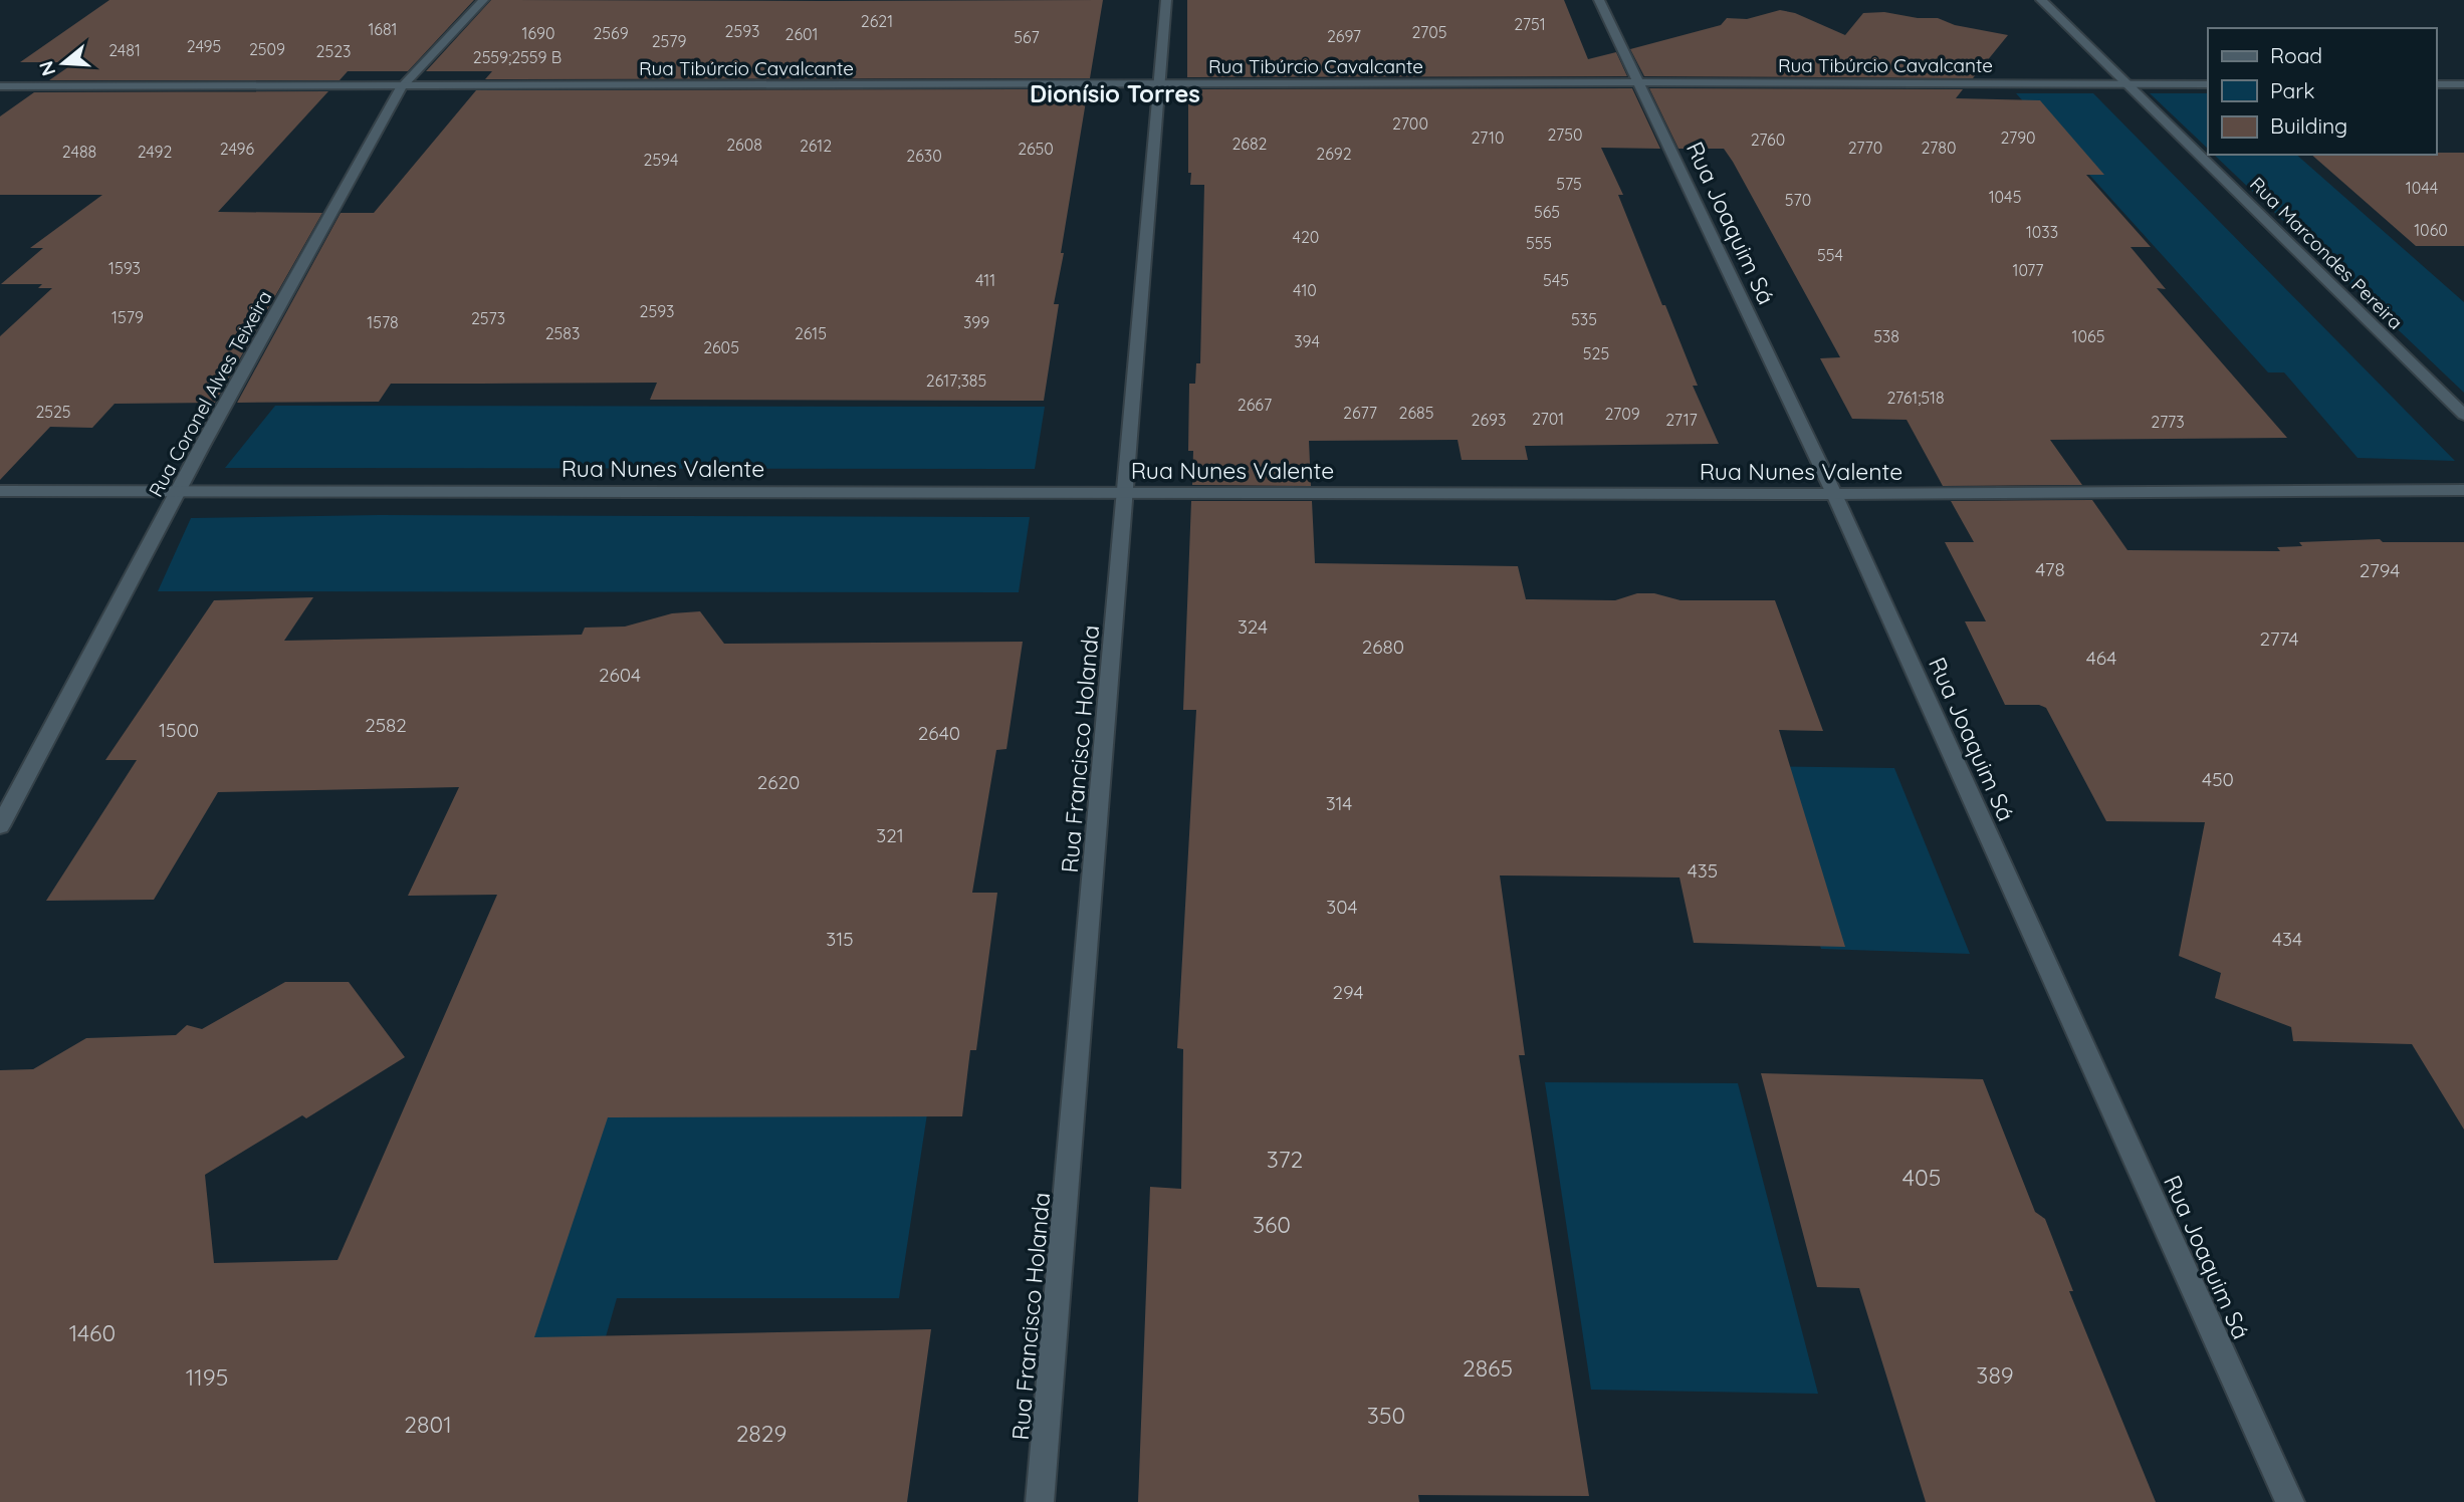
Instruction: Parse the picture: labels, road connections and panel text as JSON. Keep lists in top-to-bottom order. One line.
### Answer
{"streets":{"street":["Rua Tibúrcio Cavalcante","Rua Joaquim Sá","Rua Marcondes Pereira","Rua Coronel Alves Teixeira","Rua Nunes Valente","Rua Francisco Holanda"]},"crossings":[["Rua Tibúrcio Cavalcante","Rua Joaquim Sá"],["Rua Tibúrcio Cavalcante","Rua Marcondes Pereira"],["Rua Tibúrcio Cavalcante","Rua Coronel Alves Teixeira"],["Rua Tibúrcio Cavalcante","Rua Francisco Holanda"],["Rua Joaquim Sá","Rua Nunes Valente"],["Rua Coronel Alves Teixeira","Rua Nunes Valente"],["Rua Nunes Valente","Rua Francisco Holanda"]],"districts":["Dionísio Torres"],"house_numbers":["2621","2751","1681","2593","2705","1690","2569","2601","2697","567","2579","2495","2509","2481","2523","2559;2559 B","2700","2750","2710","2790","2760","2682","2608","2612","2770","2780","2496","2650","2488","2492","2692","2630","2594","575","1044","1045","570","565","1060","1033","420","555","554","1593","1077","411","545","410","2593","1579","2573","535","1578","399","2583","2615","538","1065","394","2605","525","2617;385","2761;518","2667","2525","2677","2685","2709","2701","2693","2717","2773","478","2794","324","2774","2680","464","2604","2582","1500","2640","450","2620","314","321","435","304","315","434","294","372","405","360","1460","2865","389","1195","350","2801","2829"],"legend":["Road","Park","Building"],"north":"left"}
